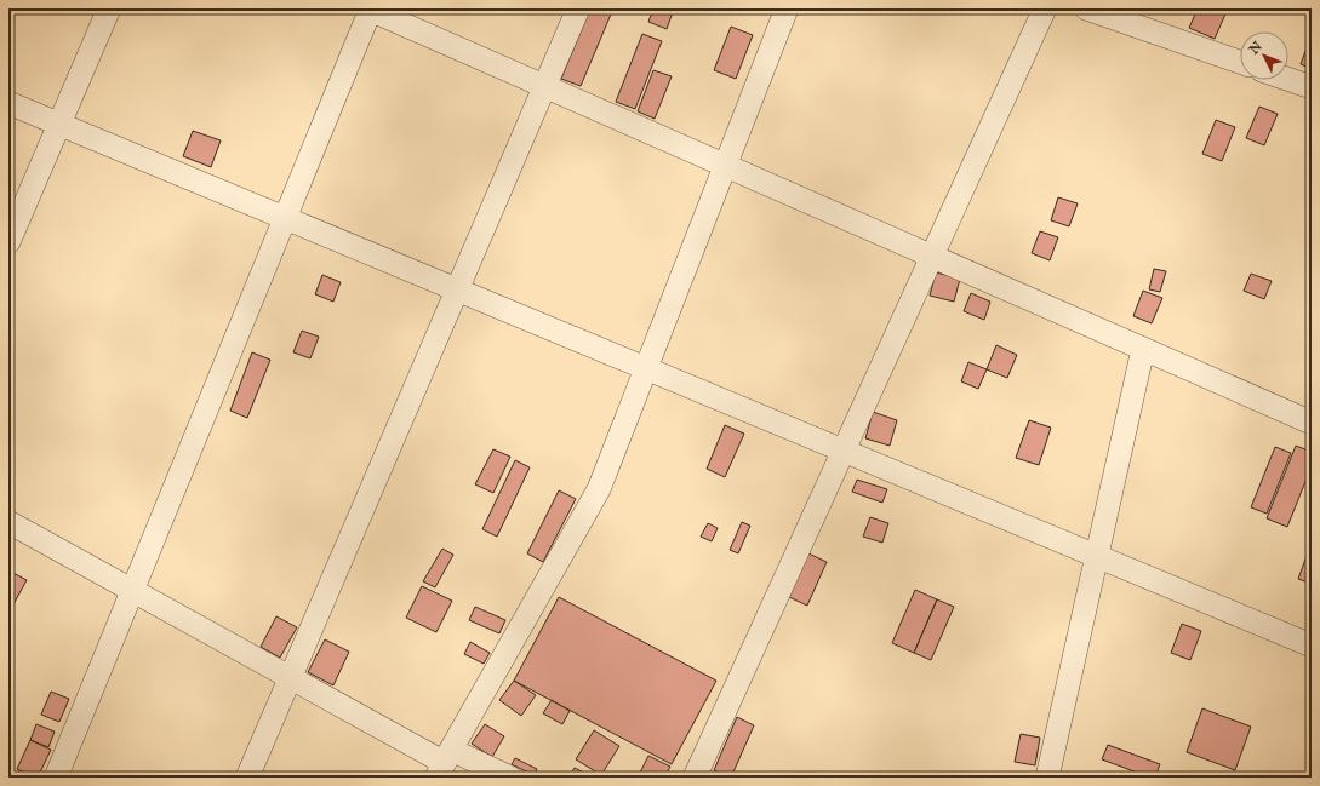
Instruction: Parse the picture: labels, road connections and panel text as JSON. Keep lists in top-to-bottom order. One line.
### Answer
{"north":"top left"}
